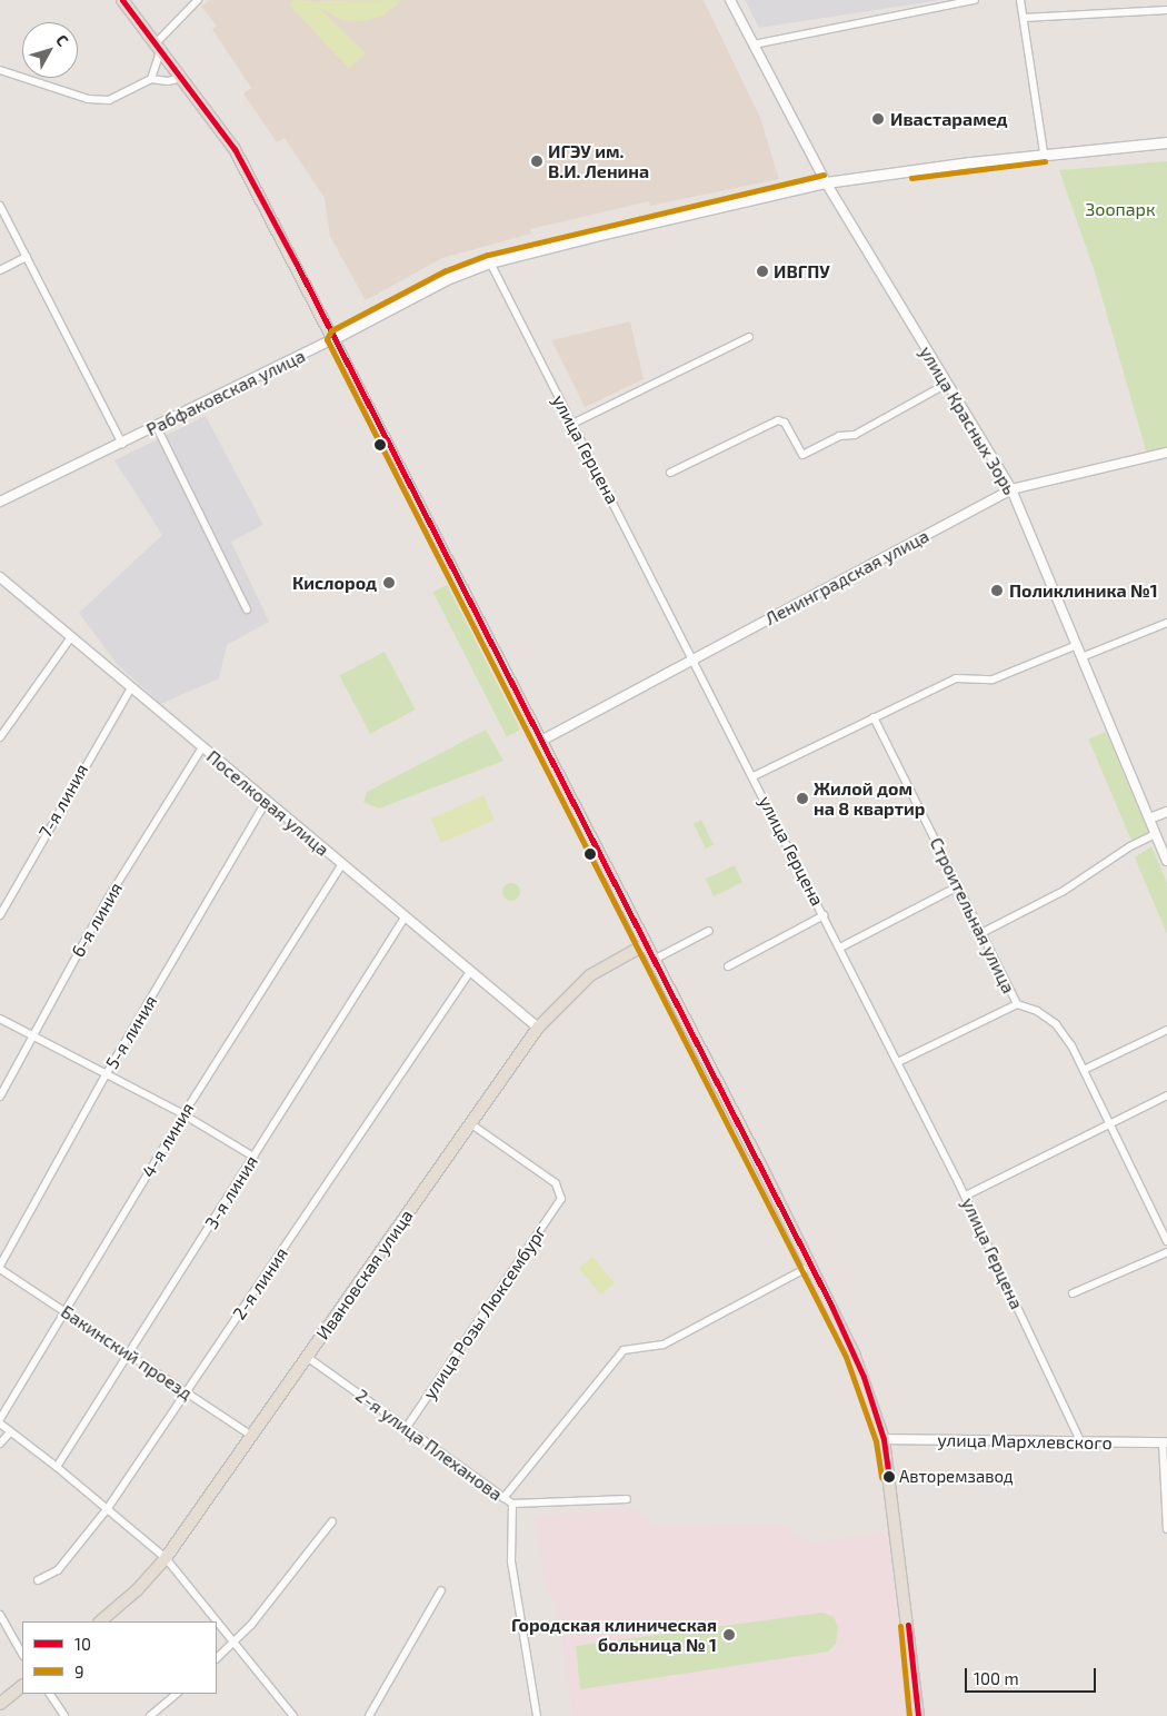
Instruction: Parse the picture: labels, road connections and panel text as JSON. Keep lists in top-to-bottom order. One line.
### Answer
{"streets":{"main road":["Рабфаковская улица","Ивановская улица"],"street":["улица Красных Зорь","улица Герцена","Ленинградская улица","7-я линия","Поселковая улица","Строительная улица","6-я линия","5-я линия","4-я линия","3-я линия","2-я линия","улица Розы Люксембург","Бакинский проезд","улица Мархлевского","2-я улица Плеханова"]},"crossings":[["Рабфаковская улица","улица Красных Зорь"],["Рабфаковская улица","улица Герцена"],["улица Красных Зорь","Ленинградская улица"],["улица Герцена","Ленинградская улица"],["улица Герцена","улица Мархлевского"],["7-я линия","Поселковая улица"],["Поселковая улица","6-я линия"],["Поселковая улица","5-я линия"],["Поселковая улица","4-я линия"],["Поселковая улица","3-я линия"],["Поселковая улица","Ивановская улица"],["Поселковая улица","2-я линия"],["5-я линия","Бакинский проезд"],["4-я линия","Бакинский проезд"],["3-я линия","Бакинский проезд"],["Ивановская улица","улица Розы Люксембург"],["Ивановская улица","Бакинский проезд"],["Ивановская улица","2-я улица Плеханова"],["2-я линия","Бакинский проезд"],["улица Розы Люксембург","2-я улица Плеханова"]],"parks":["Зоопарк"],"places":["Ивастарамед","ИГЭУ им. В.И. Ленина","ИВГПУ","Кислород","Поликлиника №1","Жилой дом на 8 квартир","Авторемзавод","Городская клиническая больница № 1"],"lines":["transit line 10","transit line 9"],"legend":["10","9"],"scale_bar":"100 m","north":"top right"}
